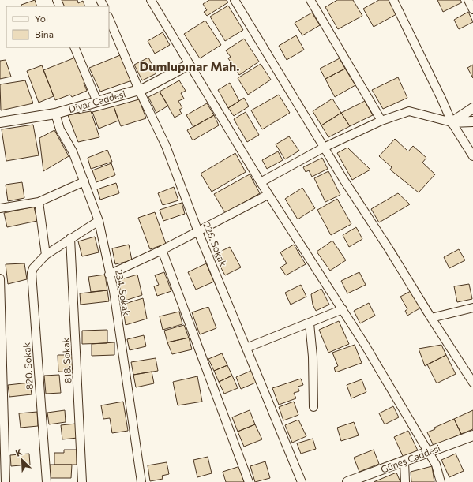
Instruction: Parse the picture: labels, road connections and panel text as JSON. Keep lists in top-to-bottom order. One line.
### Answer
{"streets":{"street":["Diyar Caddesi","226. Sokak","234. Sokak","818. Sokak","820. Sokak","Güneş Caddesi"]},"crossings":[["Diyar Caddesi","226. Sokak"],["Diyar Caddesi","234. Sokak"],["234. Sokak","820. Sokak"],["818. Sokak","820. Sokak"]],"districts":["Dumlupınar Mah."],"legend":["Yol","Bina"],"north":"top left"}
